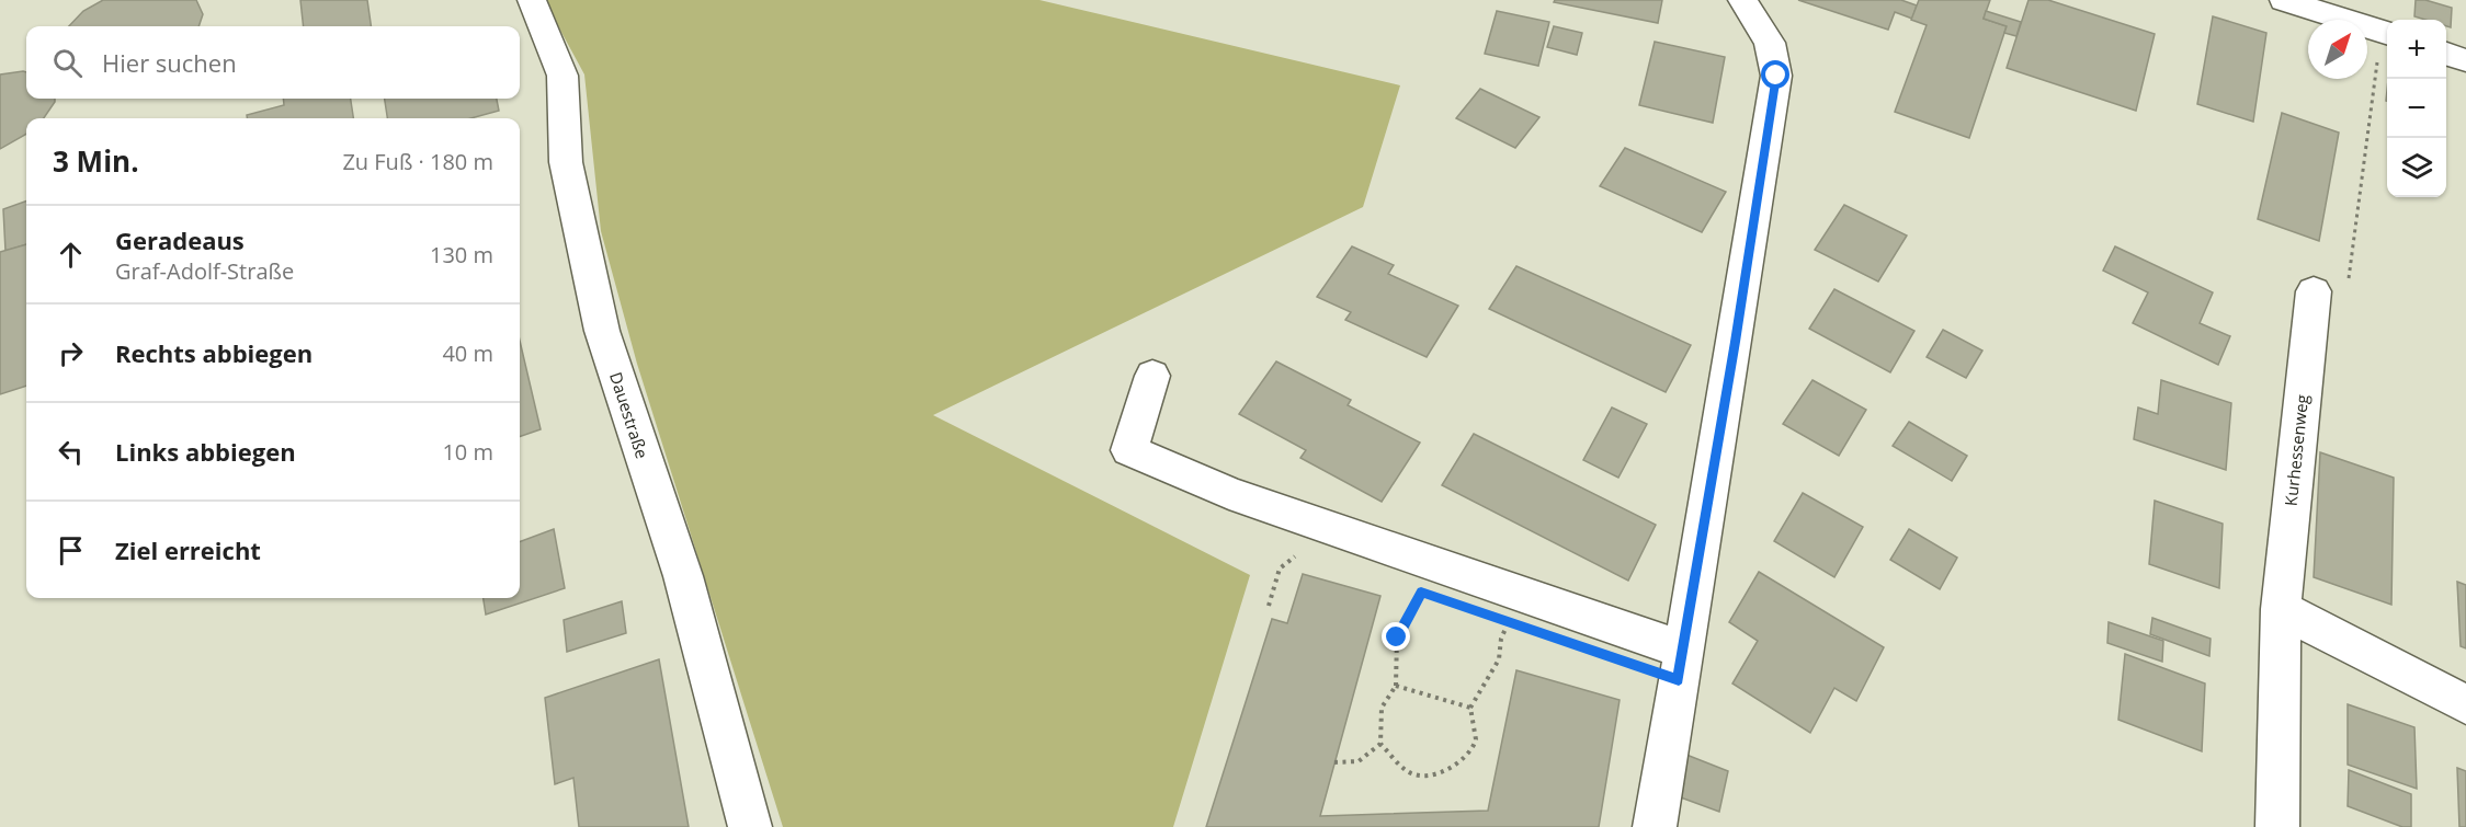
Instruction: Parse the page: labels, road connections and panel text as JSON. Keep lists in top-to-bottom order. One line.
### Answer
{"streets":{"street":["Dauestraße","Kurhessenweg"]},"north":"top right","page":{"map_buttons":["+","−"],"search":"Hier suchen","heading":["3 Min.","Zu Fuß · 180 m"],"list":[["Geradeaus","Graf-Adolf-Straße","130 m"],["Rechts abbiegen","40 m"],["Links abbiegen","10 m"],"Ziel erreicht"]}}
